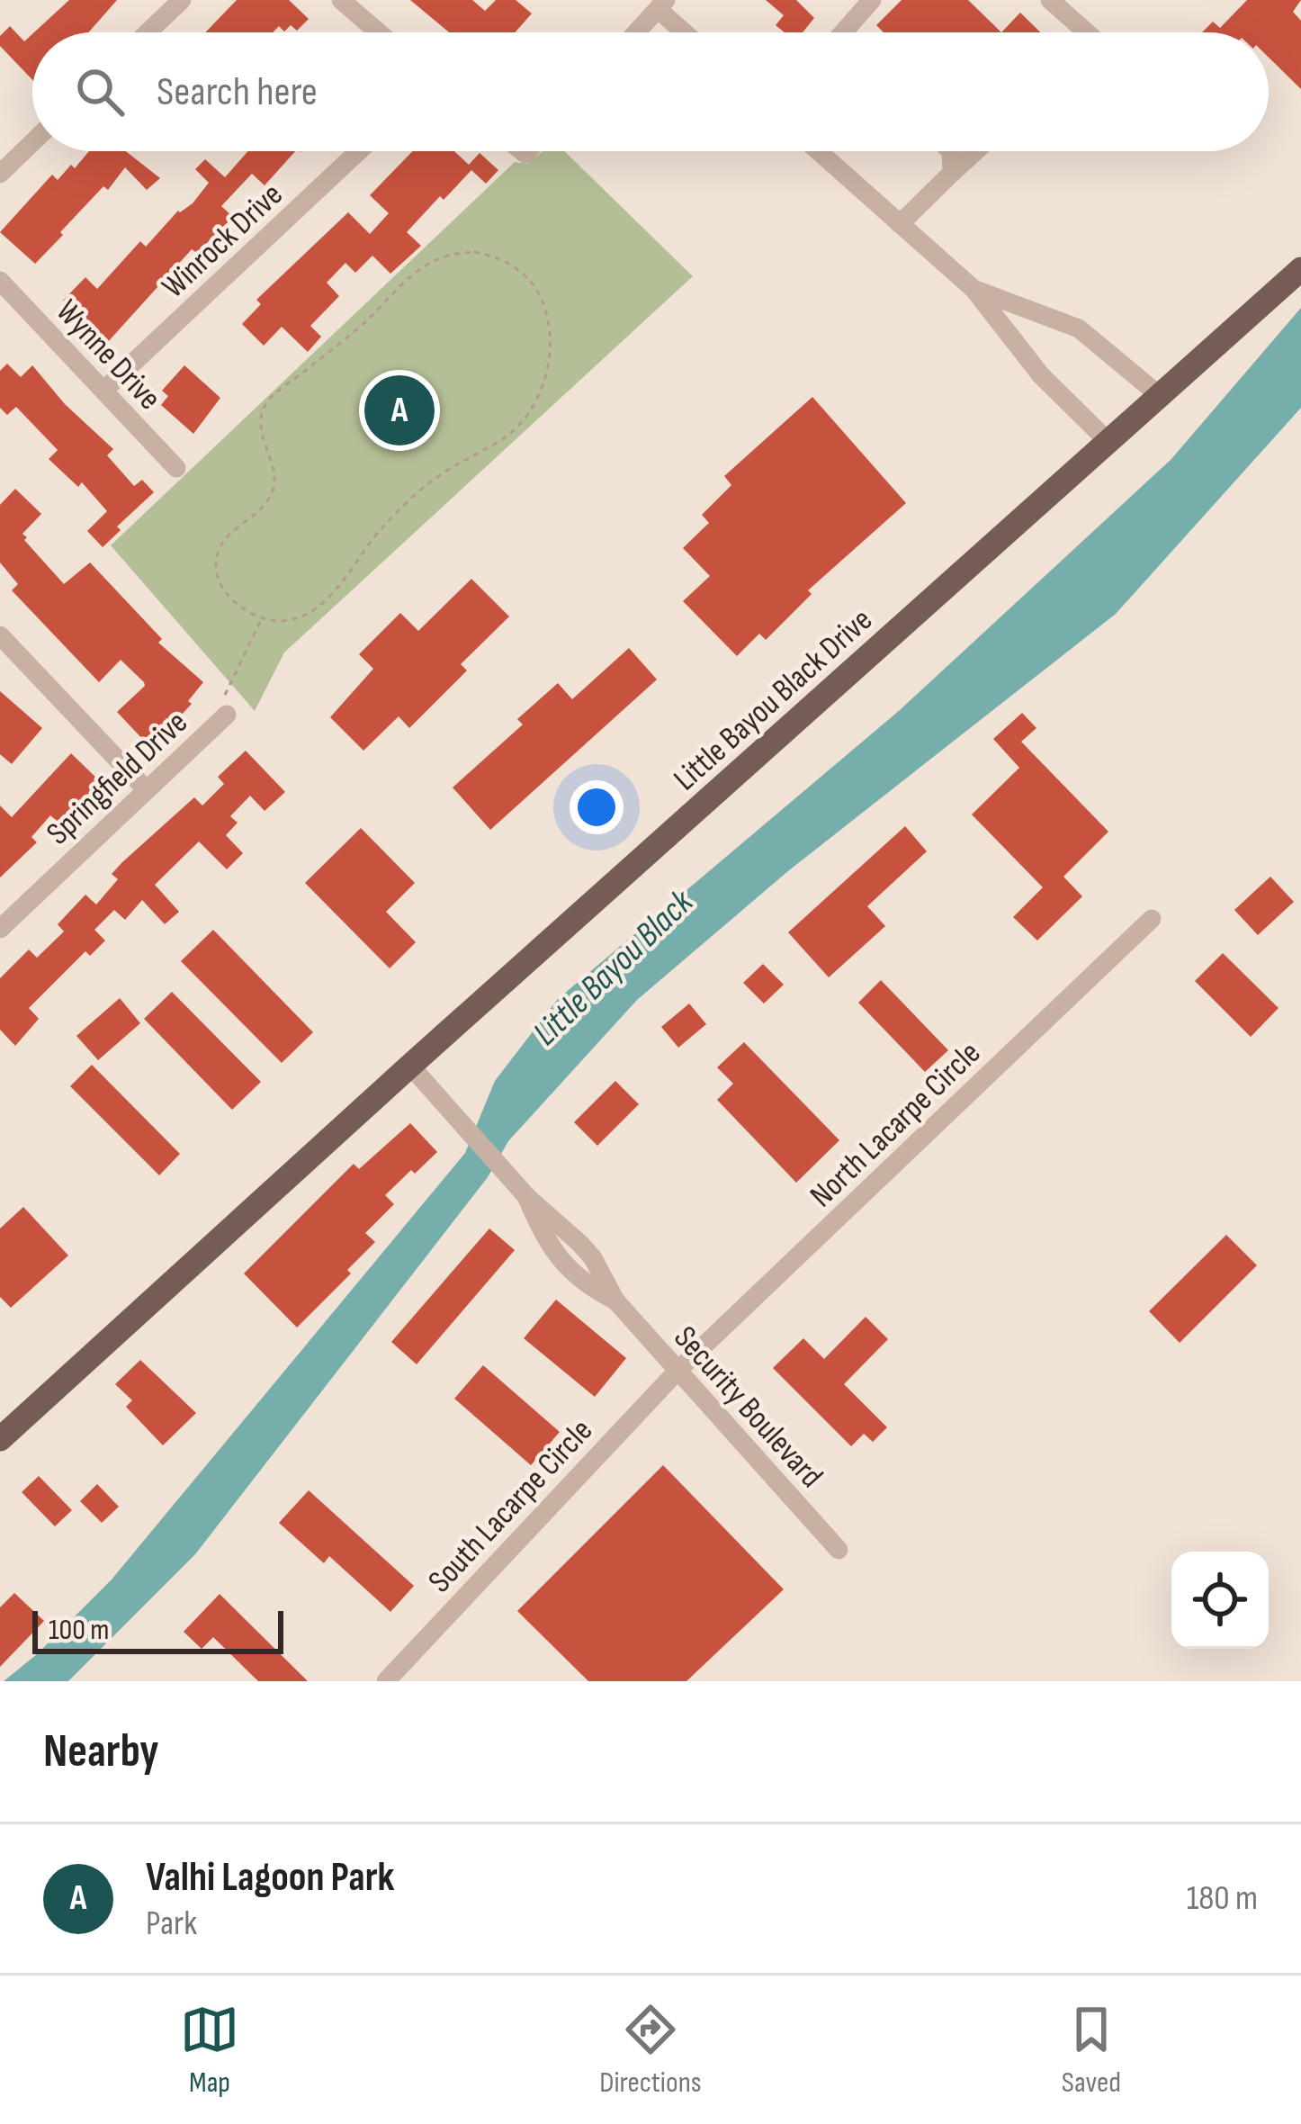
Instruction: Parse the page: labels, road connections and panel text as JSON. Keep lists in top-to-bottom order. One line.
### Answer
{"streets":{"main road":["Little Bayou Black Drive"],"street":["Winrock Drive","Wynne Drive","Springfield Drive","North Lacarpe Circle","Security Boulevard","South Lacarpe Circle"]},"crossings":[["Winrock Drive","Wynne Drive"],["Little Bayou Black Drive","Security Boulevard"],["North Lacarpe Circle","Security Boulevard"],["North Lacarpe Circle","South Lacarpe Circle"],["Security Boulevard","South Lacarpe Circle"]],"water":["Little Bayou Black"],"scale_bar":"100 m","page":{"search":"Search here","pins":"A","scale":"100 m","heading":"Nearby","list":[{"mark":"A","name":"Valhi Lagoon Park","note":"Park","value":"180 m"}],"nav":["Map","Directions","Saved"]}}
